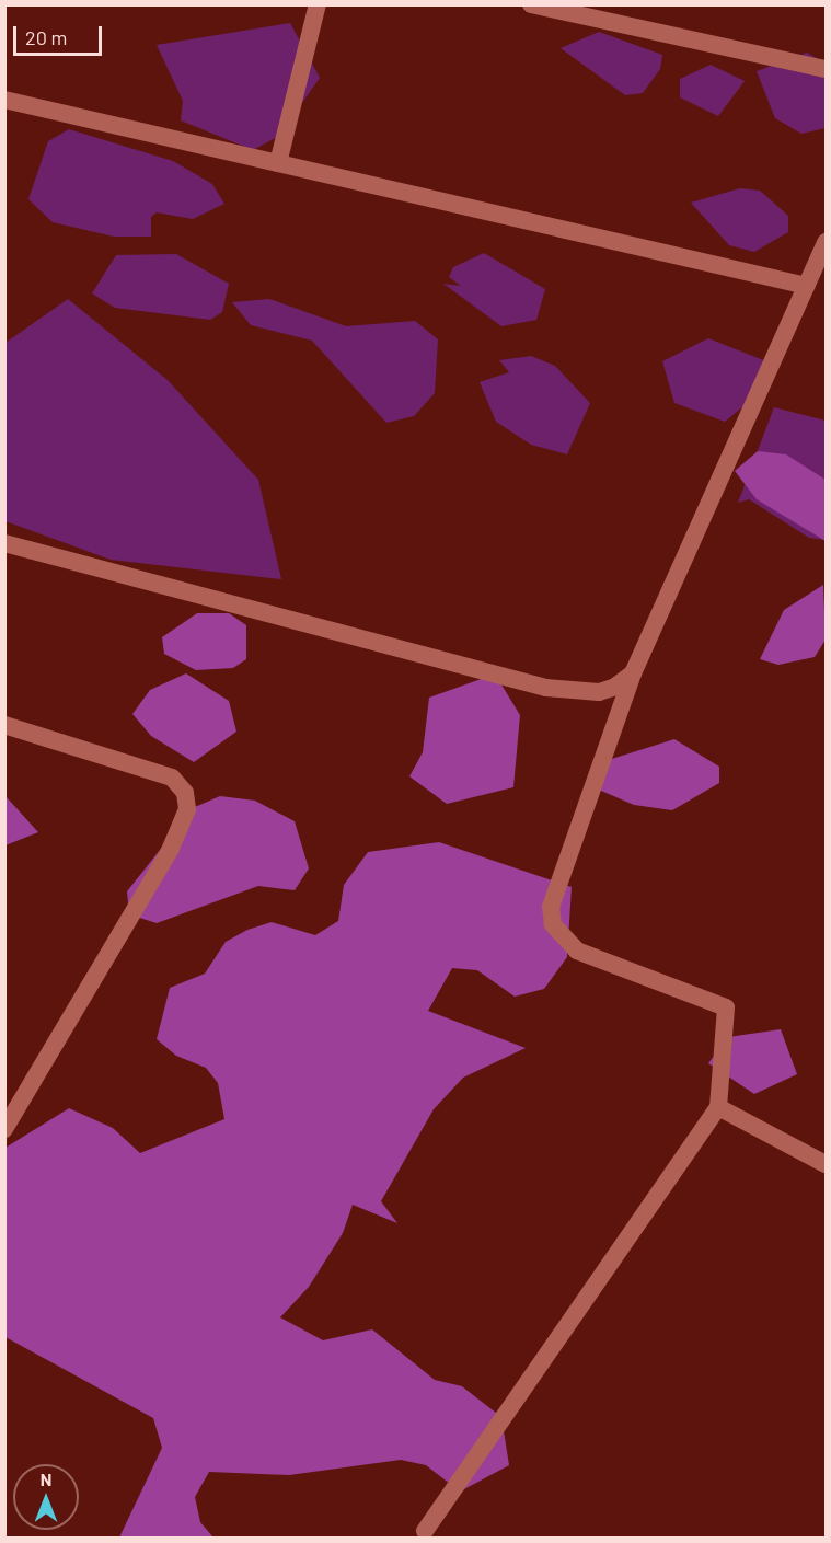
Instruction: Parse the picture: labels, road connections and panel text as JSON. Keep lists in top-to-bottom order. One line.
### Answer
{"scale_bar":"20 m","north":"top"}
